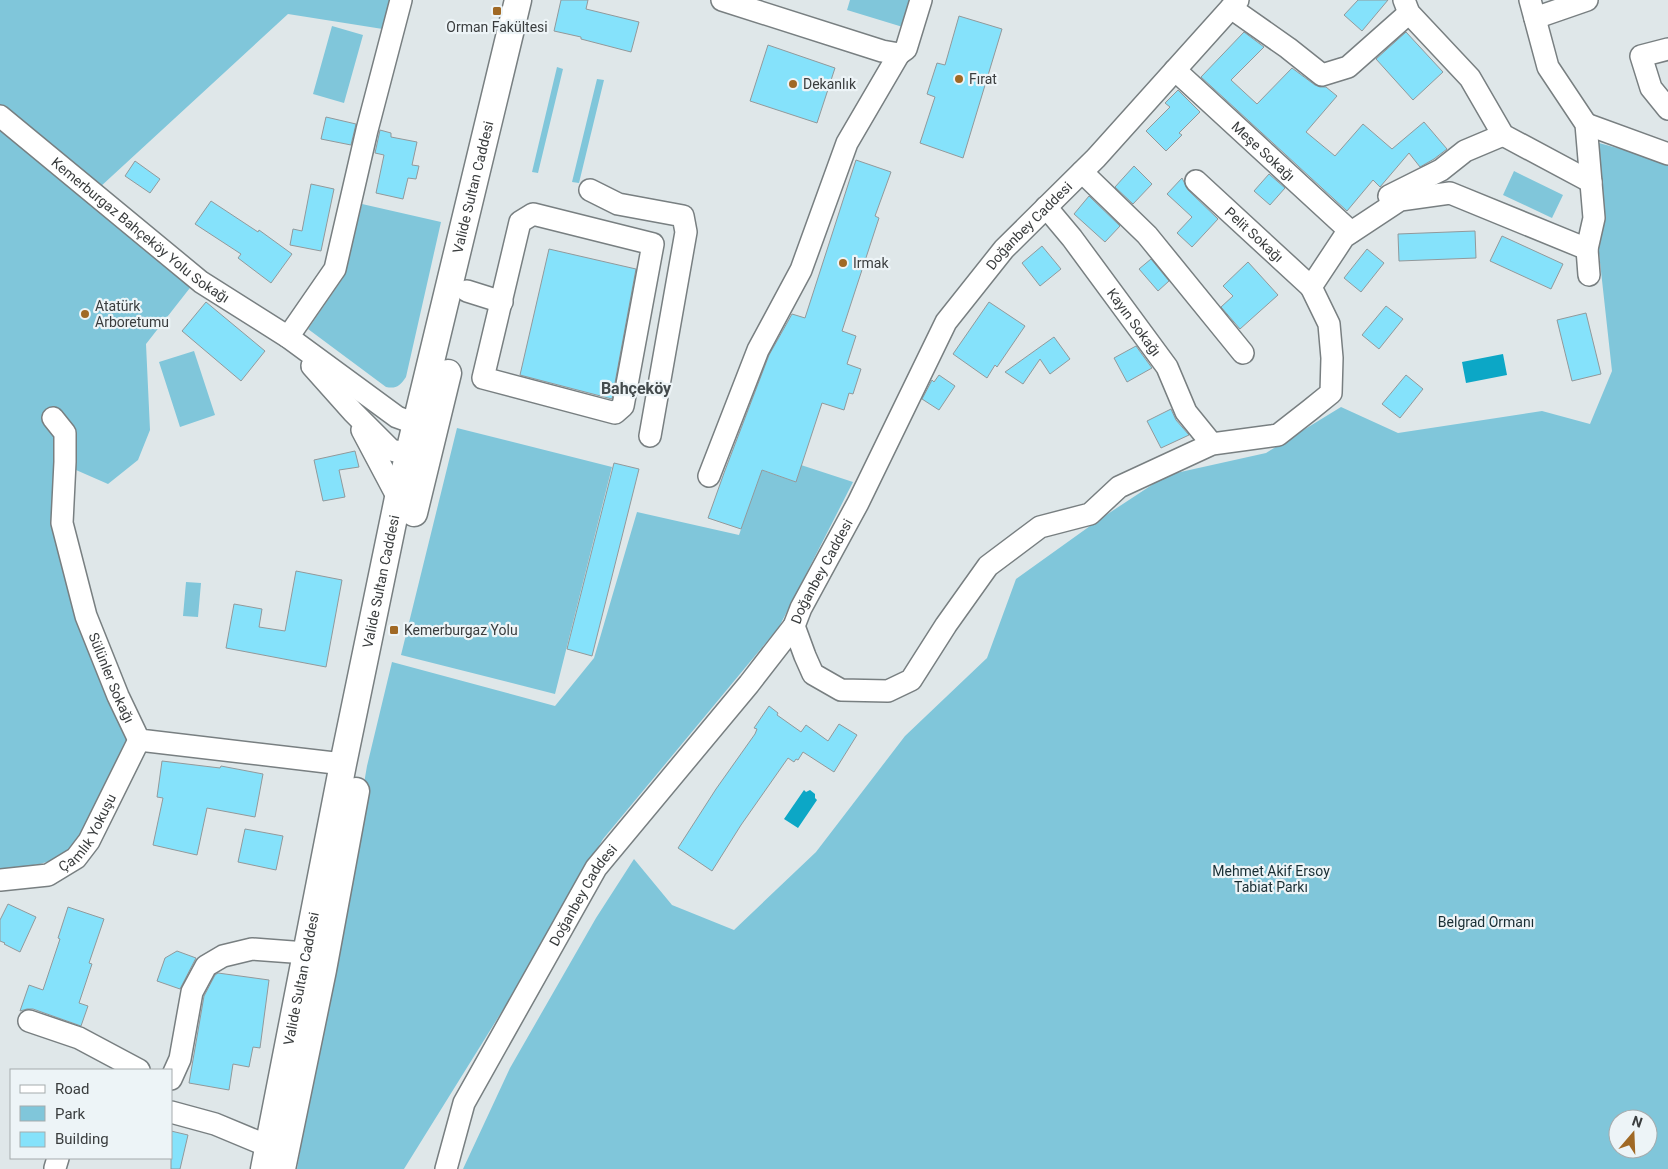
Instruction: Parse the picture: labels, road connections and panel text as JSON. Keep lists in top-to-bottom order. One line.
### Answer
{"streets":{"main road":["Valide Sultan Caddesi"],"street":["Meşe Sokağı","Doğanbey Caddesi","Kemerburgaz Bahçeköy Yolu Sokağı","Pelit Sokağı","Kayın Sokağı","Sülünler Sokağı","Çamlık Yokuşu"]},"crossings":[["Meşe Sokağı","Doğanbey Caddesi"],["Valide Sultan Caddesi","Sülünler Sokağı"],["Doğanbey Caddesi","Kayın Sokağı"],["Sülünler Sokağı","Çamlık Yokuşu"]],"districts":["Bahçeköy"],"parks":["Mehmet Akif Ersoy Tabiat Parkı","Belgrad Ormanı"],"places":{"transit":["Orman Fakültesi","Kemerburgaz Yolu"],"other":["Fırat","Dekanlık","Irmak","Atatürk Arboretumu"]},"legend":["Road","Park","Building"],"north":"top"}
